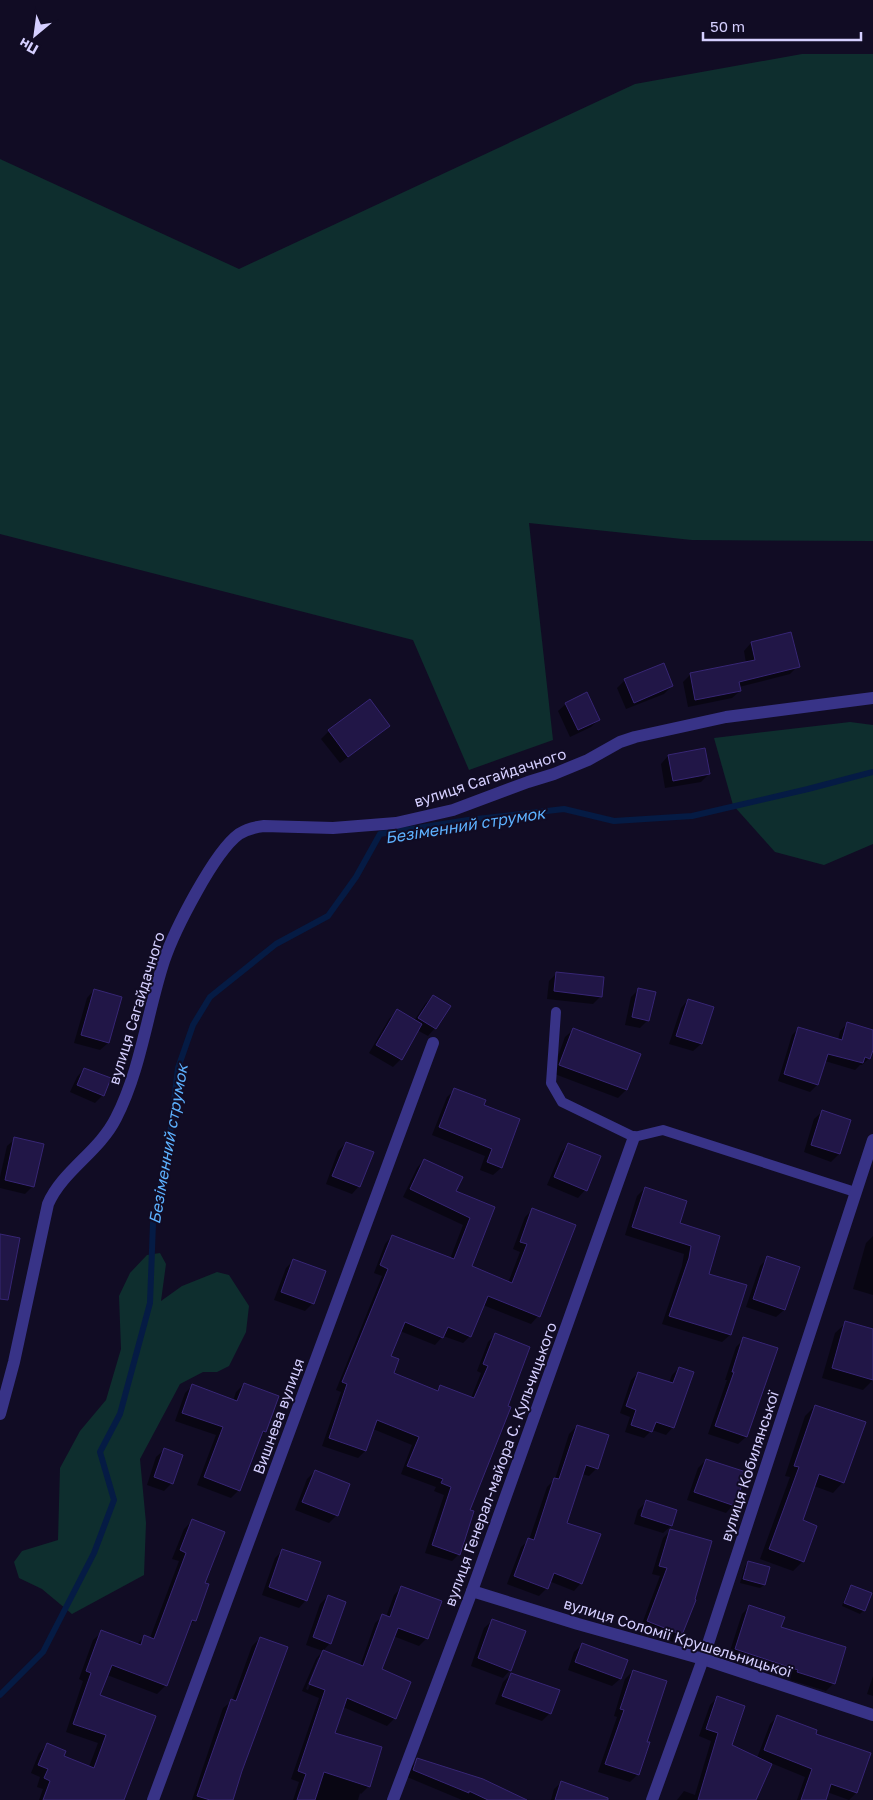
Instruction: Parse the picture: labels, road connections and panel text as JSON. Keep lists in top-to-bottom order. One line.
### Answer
{"streets":{"street":["вулиця Сагайдачного","Вишнева вулиця","вулиця Генерал-майора С. Кульчицького","вулиця Кобилянської","вулиця Соломії Крушельницької"]},"crossings":[["вулиця Генерал-майора С. Кульчицького","вулиця Соломії Крушельницької"],["вулиця Кобилянської","вулиця Соломії Крушельницької"]],"water":["Безіменний струмок"],"scale_bar":"50 m","north":"bottom left"}
